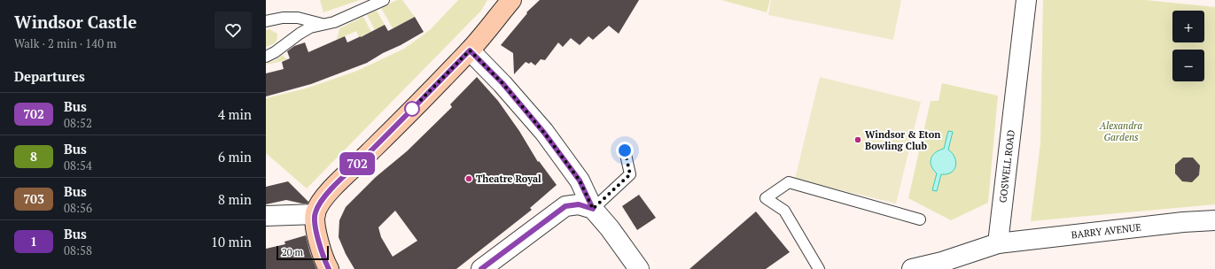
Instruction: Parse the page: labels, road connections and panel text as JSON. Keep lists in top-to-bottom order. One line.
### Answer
{"streets":{"street":["GOSWELL ROAD","BARRY AVENUE"]},"crossings":[["GOSWELL ROAD","BARRY AVENUE"]],"parks":["Alexandra Gardens"],"places":["Windsor & Eton Bowling Club","Theatre Royal"],"lines":["bus line 702"],"scale_bar":"20 m","page":{"heading":[["Windsor Castle","Walk · 2 min · 140 m"],"Departures"],"on_map":"702","map_buttons":["+","−"],"list":[{"mark":"702","name":"Bus","note":"08:52","value":"4 min"},{"mark":"8","name":"Bus","note":"08:54","value":"6 min"},{"mark":"703","name":"Bus","note":"08:56","value":"8 min"},{"mark":"1","name":"Bus","note":"08:58","value":"10 min"}],"scale":"20 m"}}
